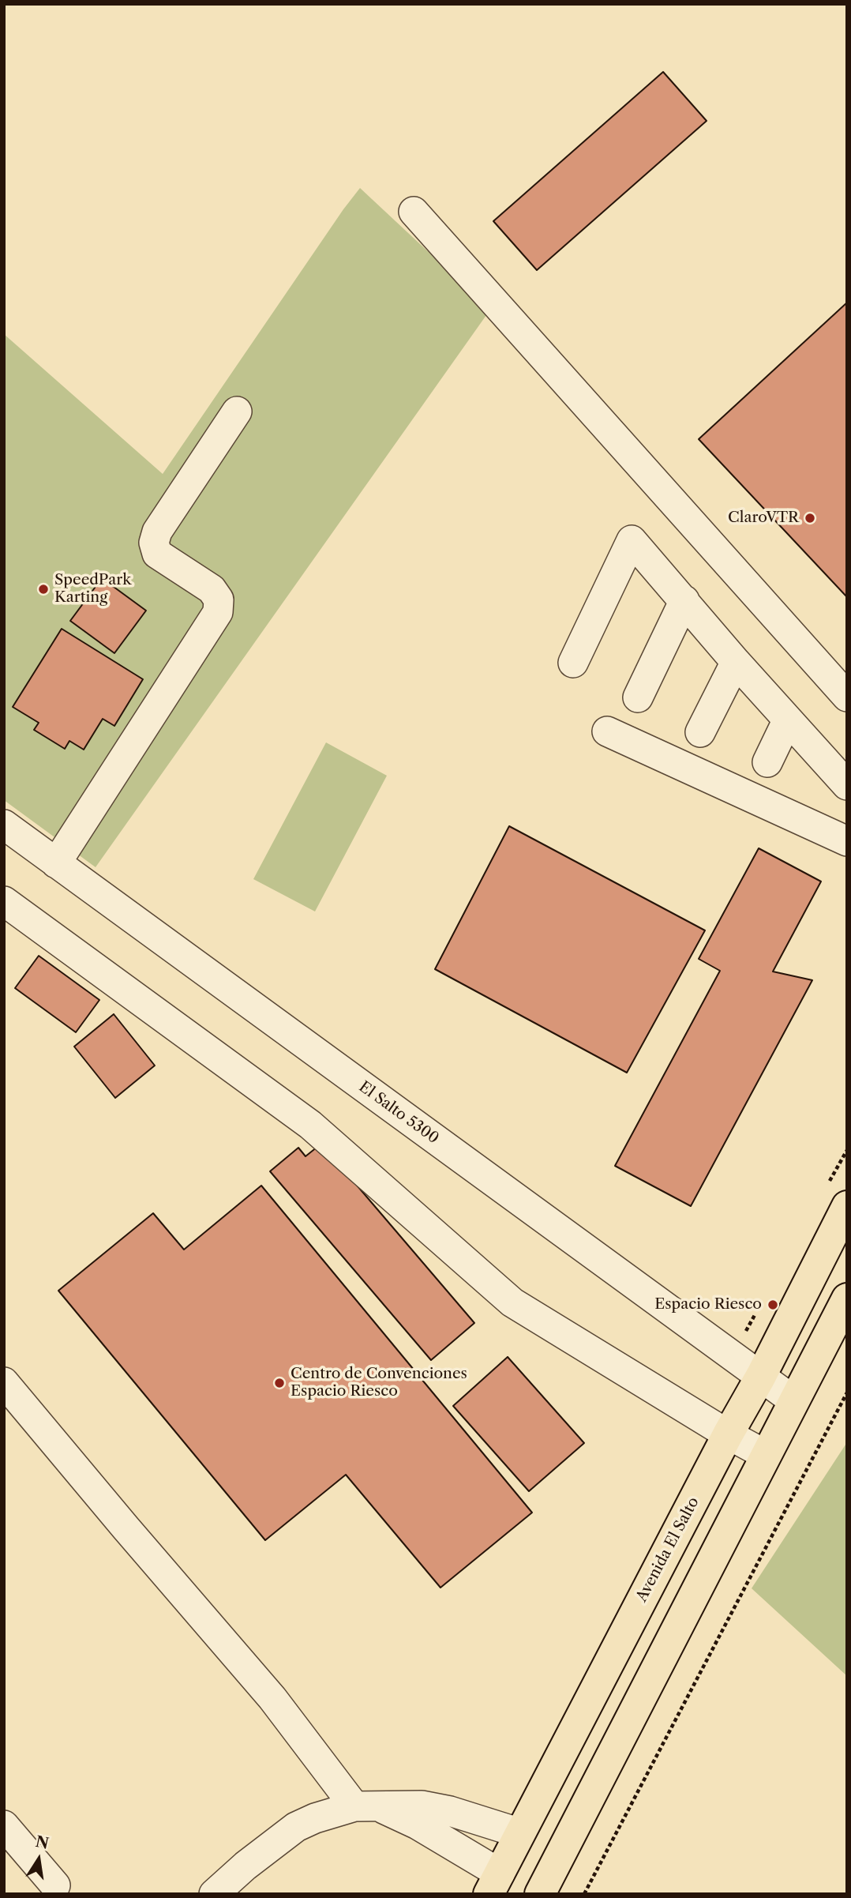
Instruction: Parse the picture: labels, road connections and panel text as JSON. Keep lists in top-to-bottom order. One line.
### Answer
{"streets":{"main road":["Avenida El Salto"],"lane":["El Salto 5300"]},"crossings":[["El Salto 5300","Avenida El Salto"]],"places":["ClaroVTR","SpeedPark Karting","Espacio Riesco","Centro de Convenciones Espacio Riesco"],"north":"top"}
